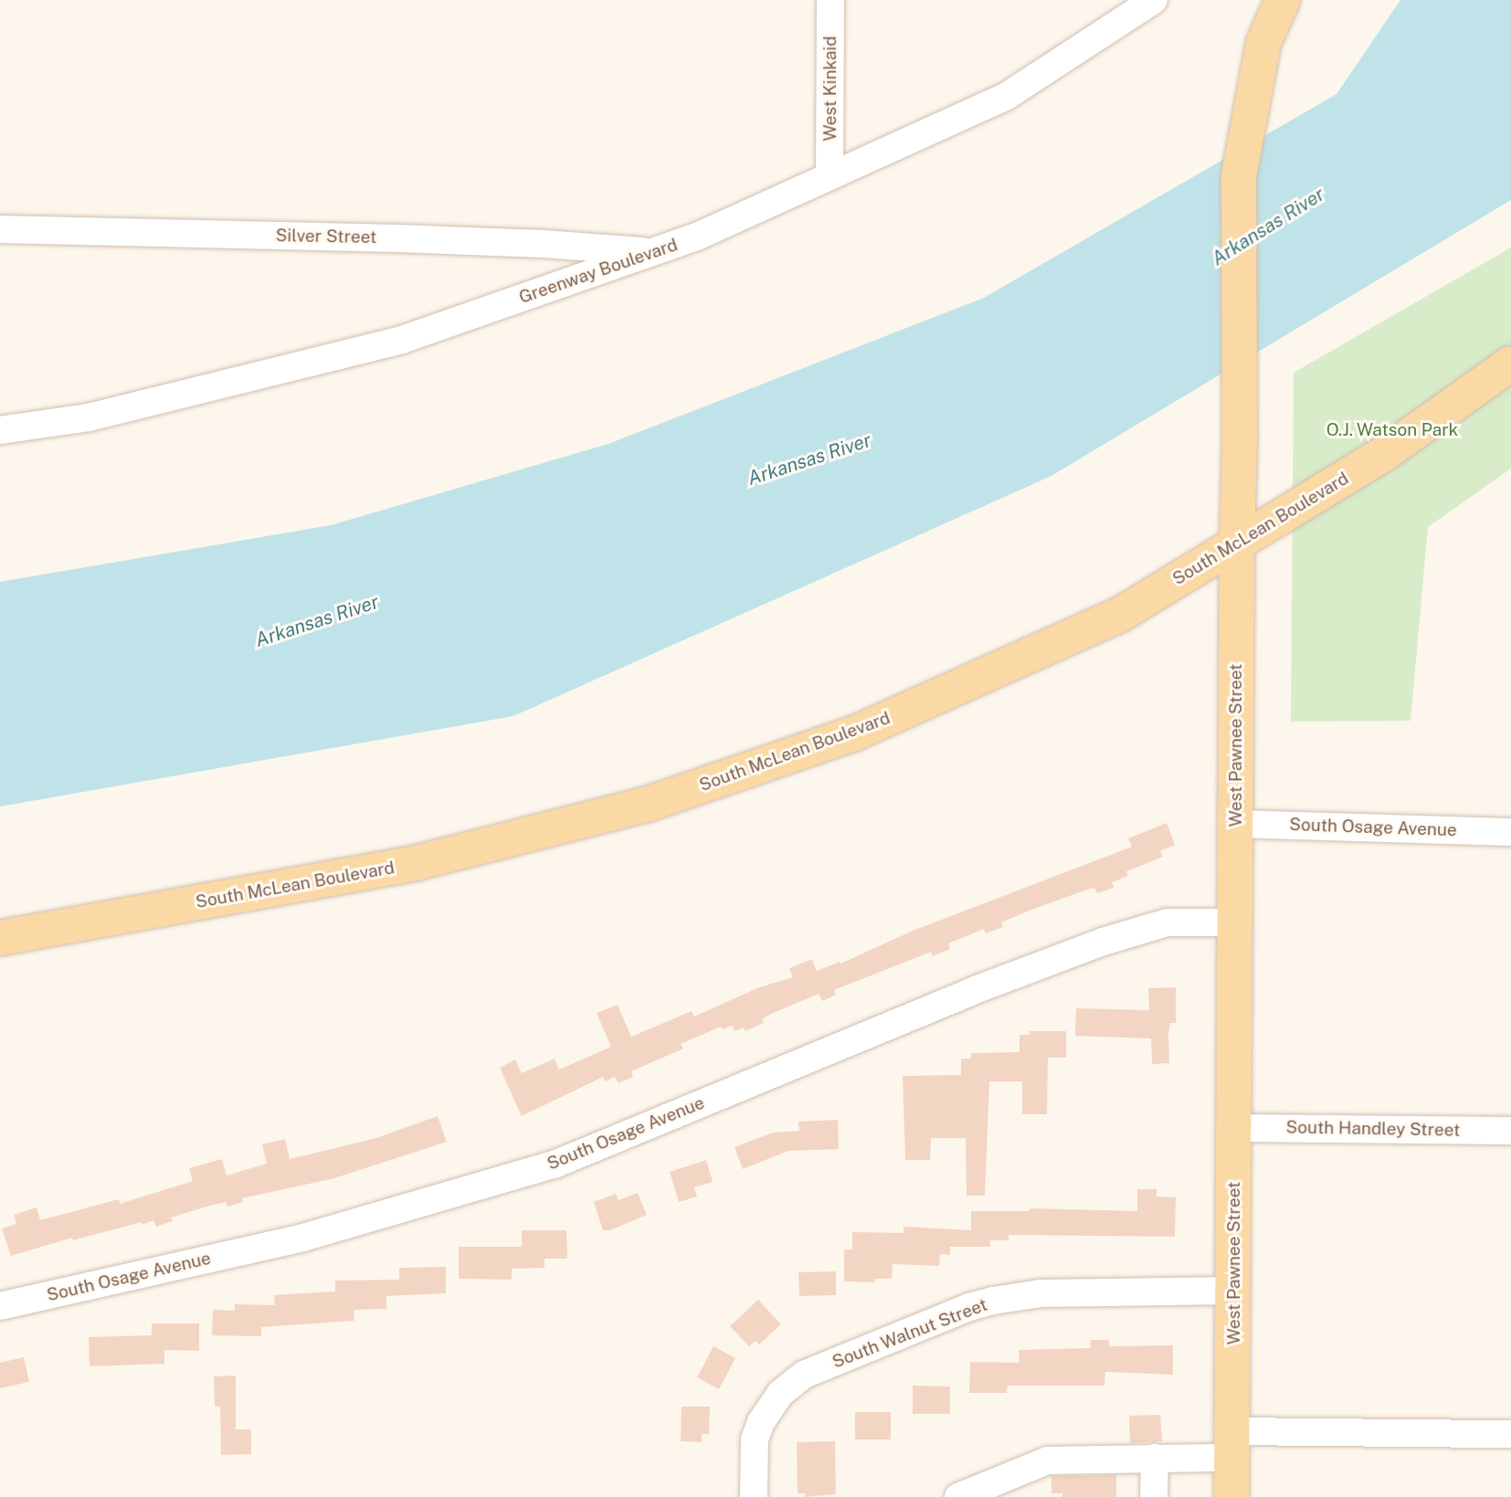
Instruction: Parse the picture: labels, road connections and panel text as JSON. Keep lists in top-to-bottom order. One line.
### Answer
{"streets":{"main road":["South McLean Boulevard","West Pawnee Street"],"street":["West Kinkaid","Silver Street","Greenway Boulevard","South Osage Avenue","South Handley Street","South Walnut Street"]},"crossings":[["West Kinkaid","Greenway Boulevard"],["Silver Street","Greenway Boulevard"],["South McLean Boulevard","West Pawnee Street"],["West Pawnee Street","South Osage Avenue"],["West Pawnee Street","South Handley Street"],["West Pawnee Street","South Walnut Street"]],"water":["Arkansas River"],"parks":["O.J. Watson Park"]}
